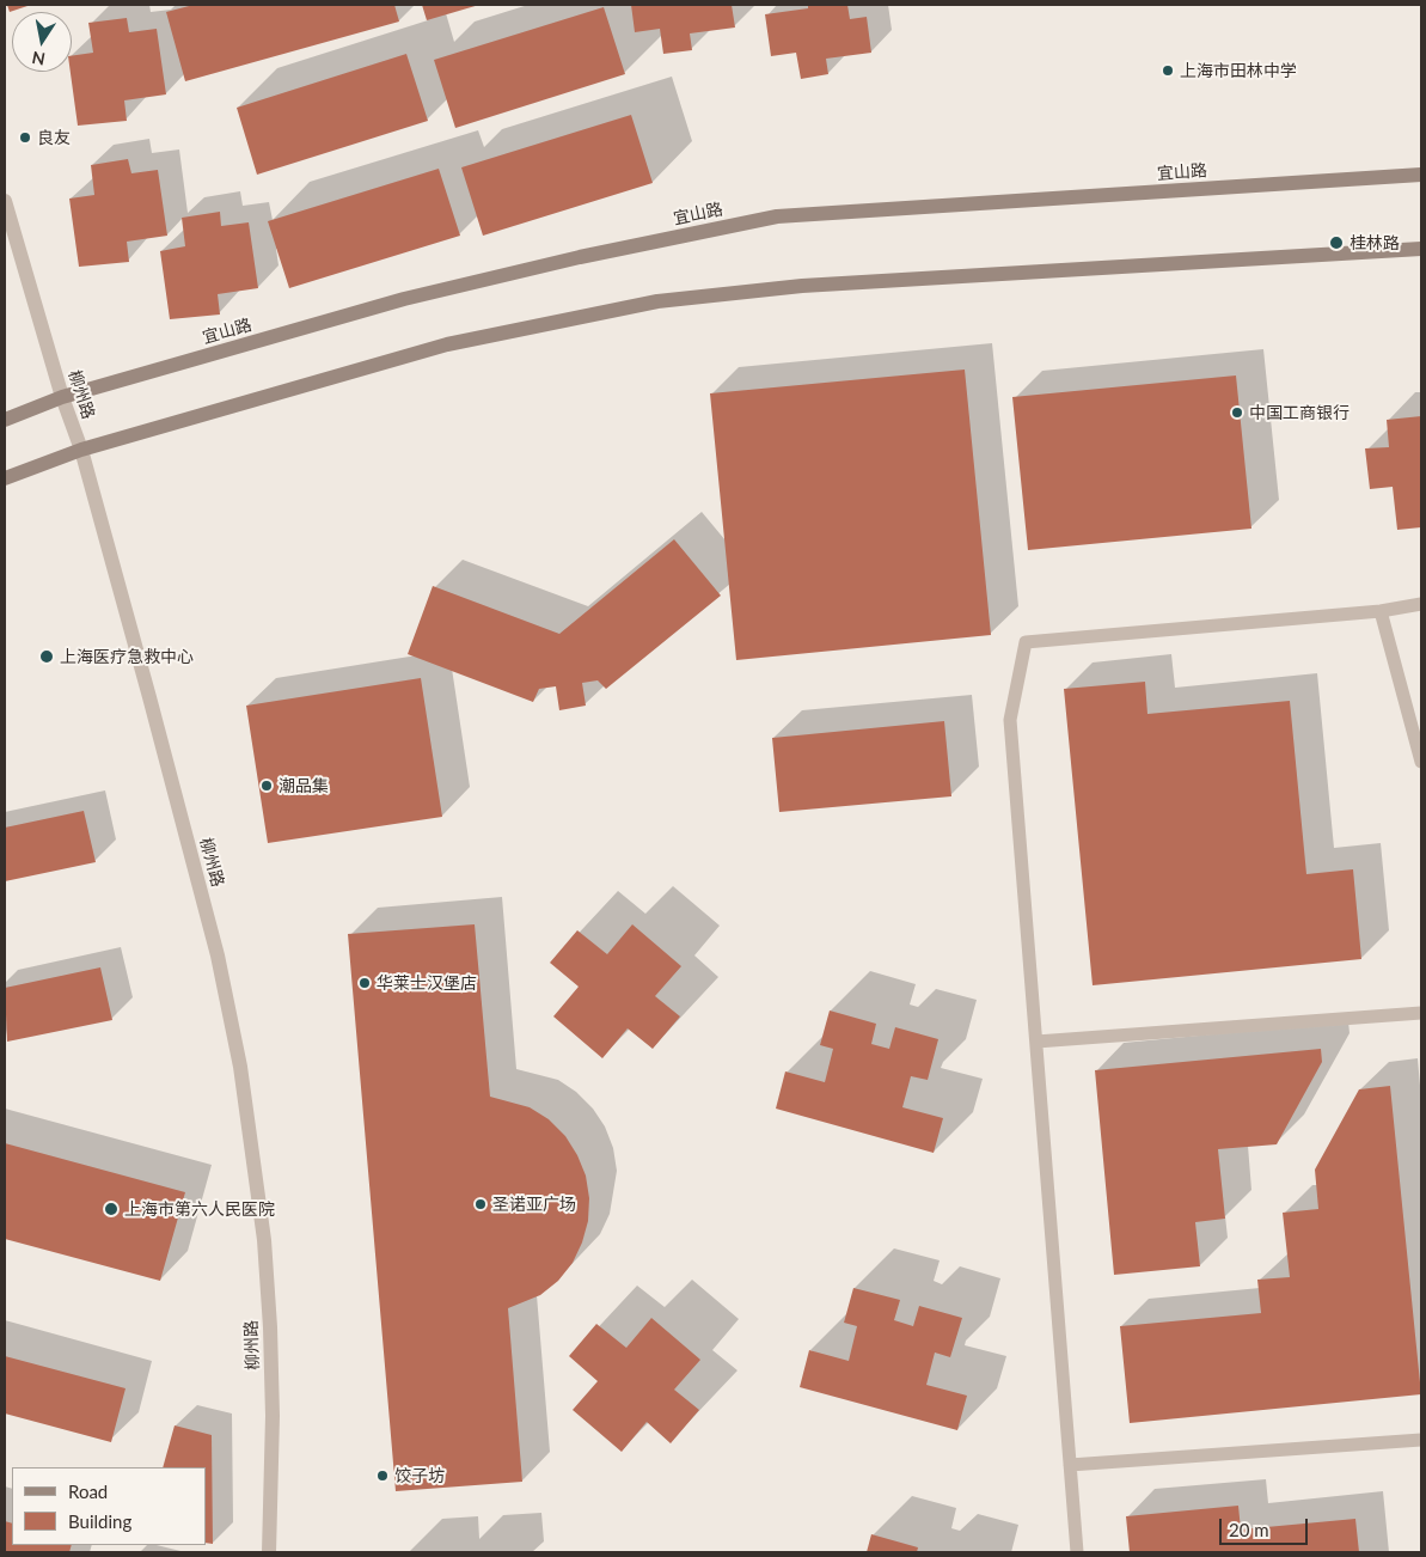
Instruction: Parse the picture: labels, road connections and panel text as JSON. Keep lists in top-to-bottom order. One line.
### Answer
{"streets":{"main road":["宜山路"],"street":["柳州路"]},"crossings":[["宜山路","柳州路"]],"places":["上海市田林中学","良友","桂林路","中国工商银行","上海医疗急救中心","潮品集","华莱士汉堡店","圣诺亚广场","上海市第六人民医院","饺子坊"],"legend":["Road","Building"],"scale_bar":"20 m","north":"bottom"}
